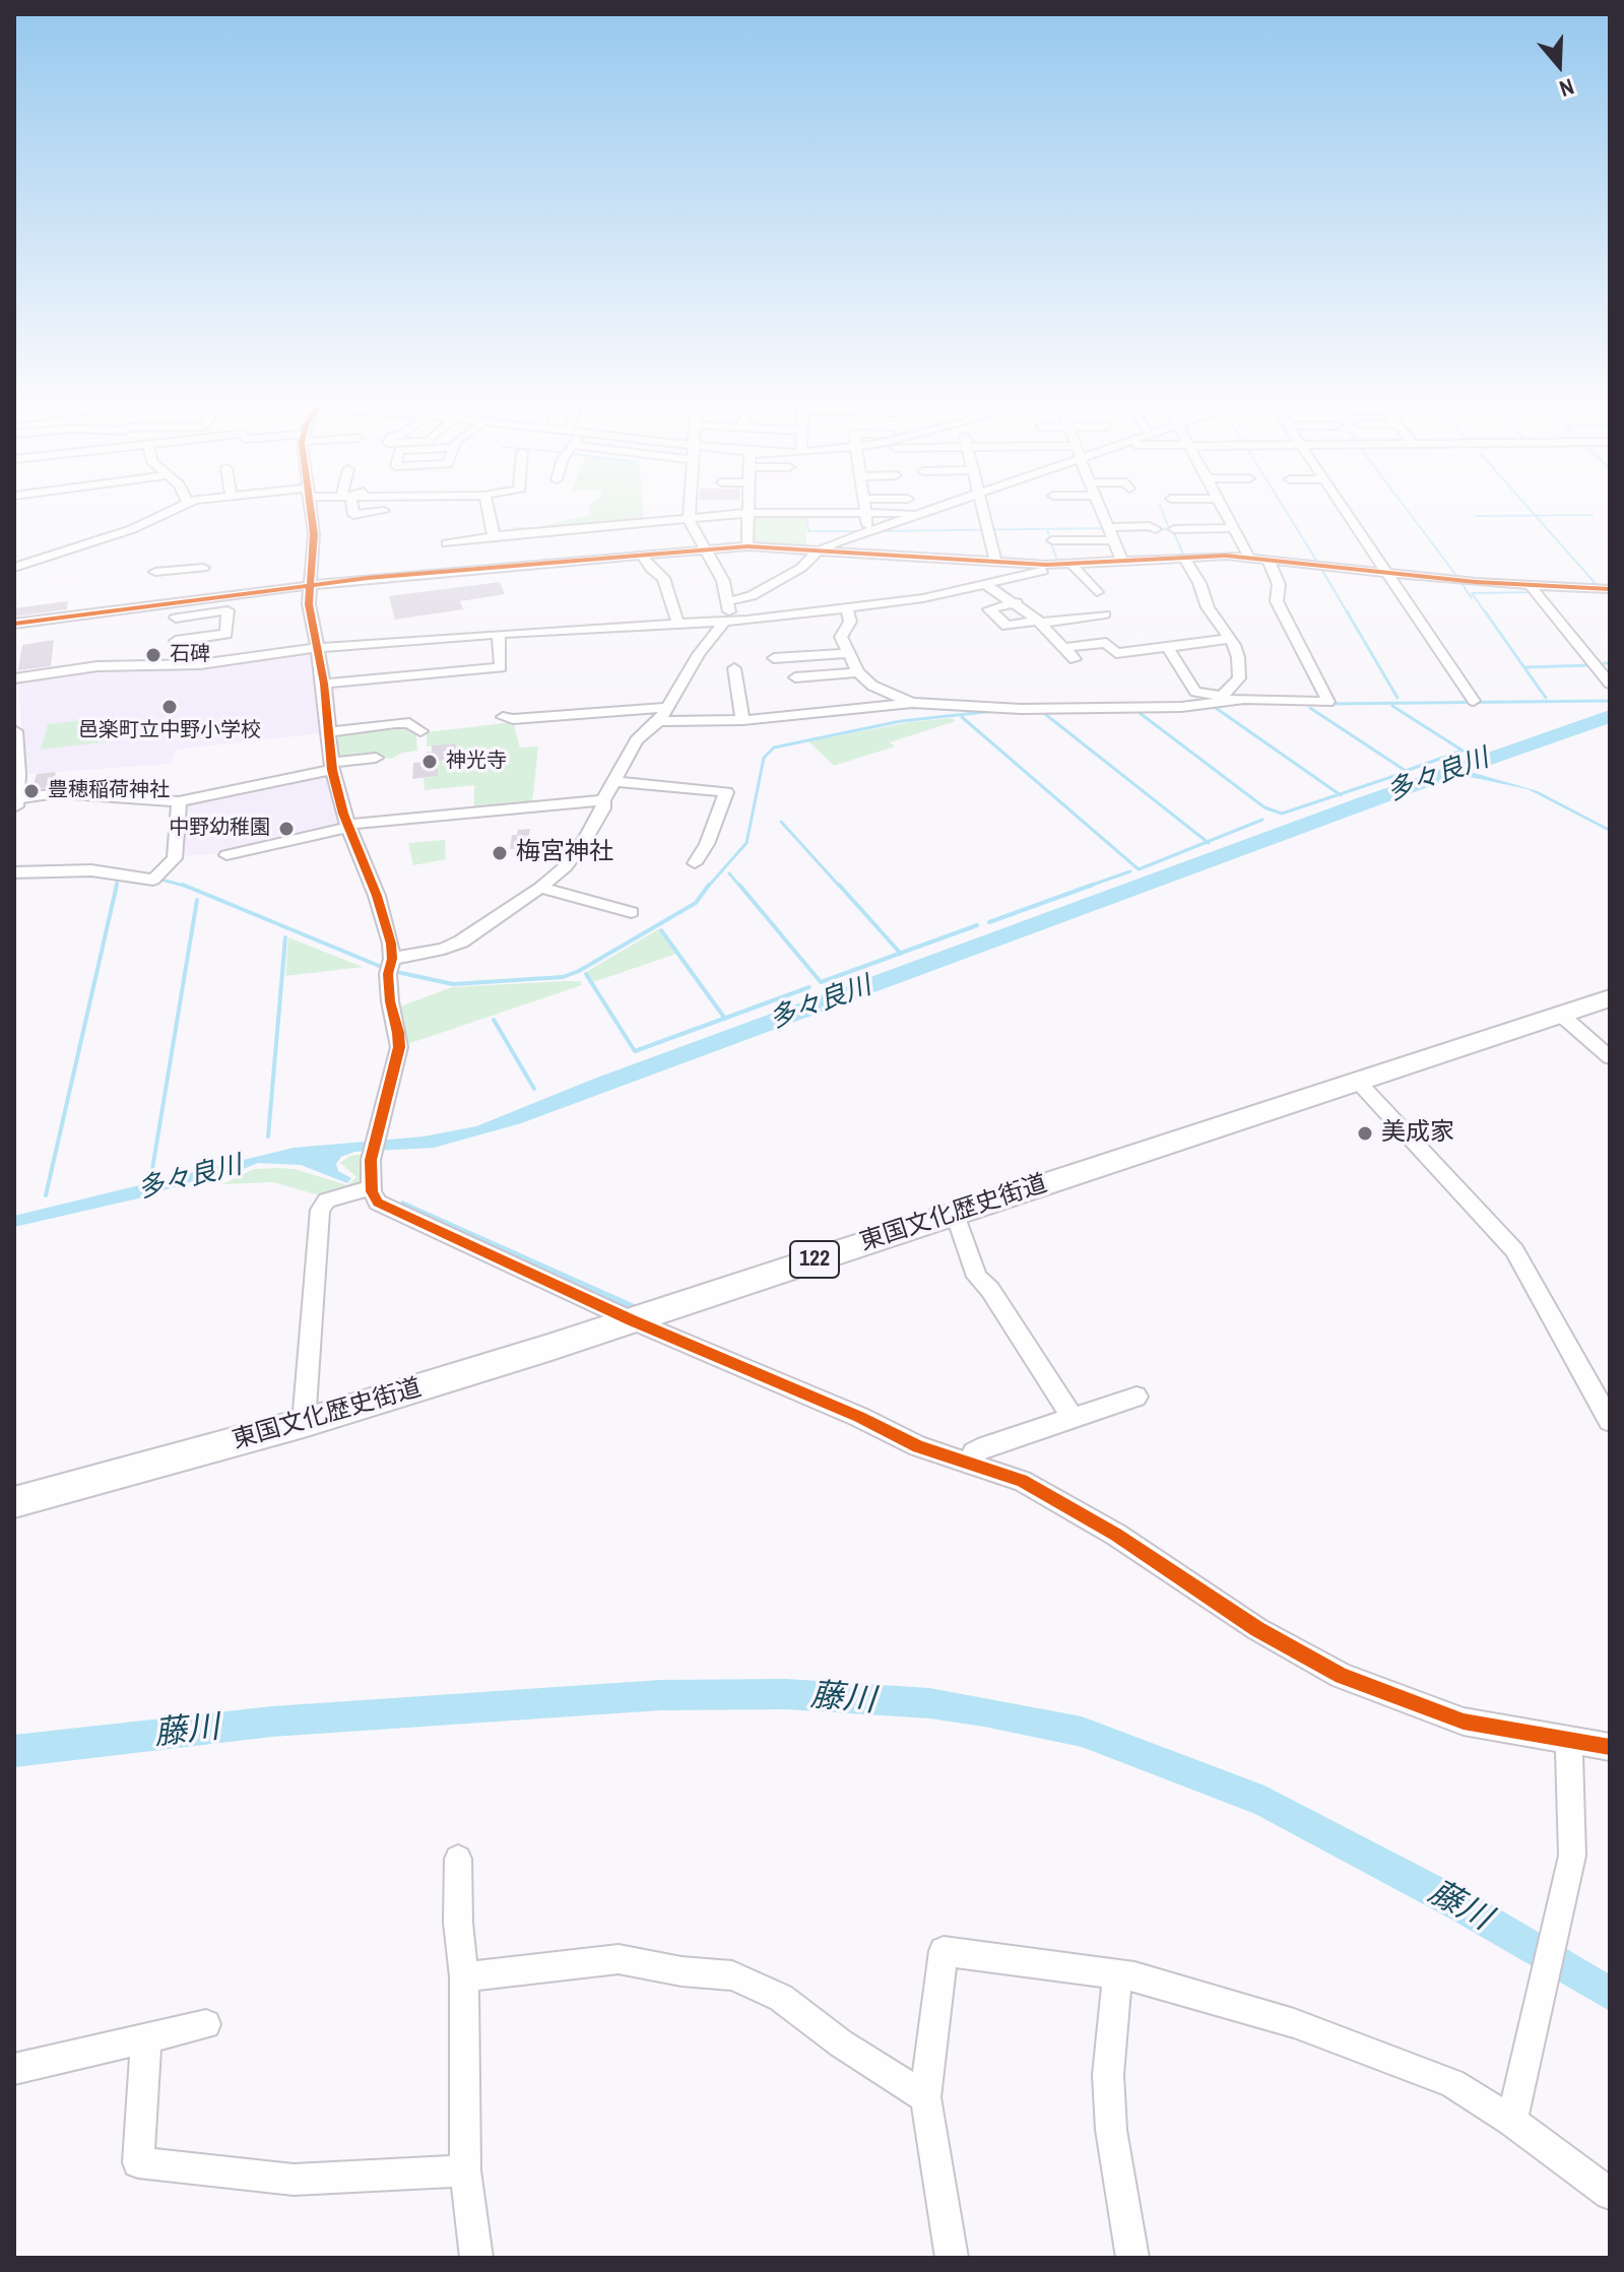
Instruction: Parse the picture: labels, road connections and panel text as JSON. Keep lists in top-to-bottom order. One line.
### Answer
{"streets":{"highway":["東国文化歴史街道","122"]},"water":["多々良川","藤川"],"places":["石碑","邑楽町立中野小学校","神光寺","豊穂稲荷神社","中野幼稚園","梅宮神社","美成家"],"north":"bottom"}
